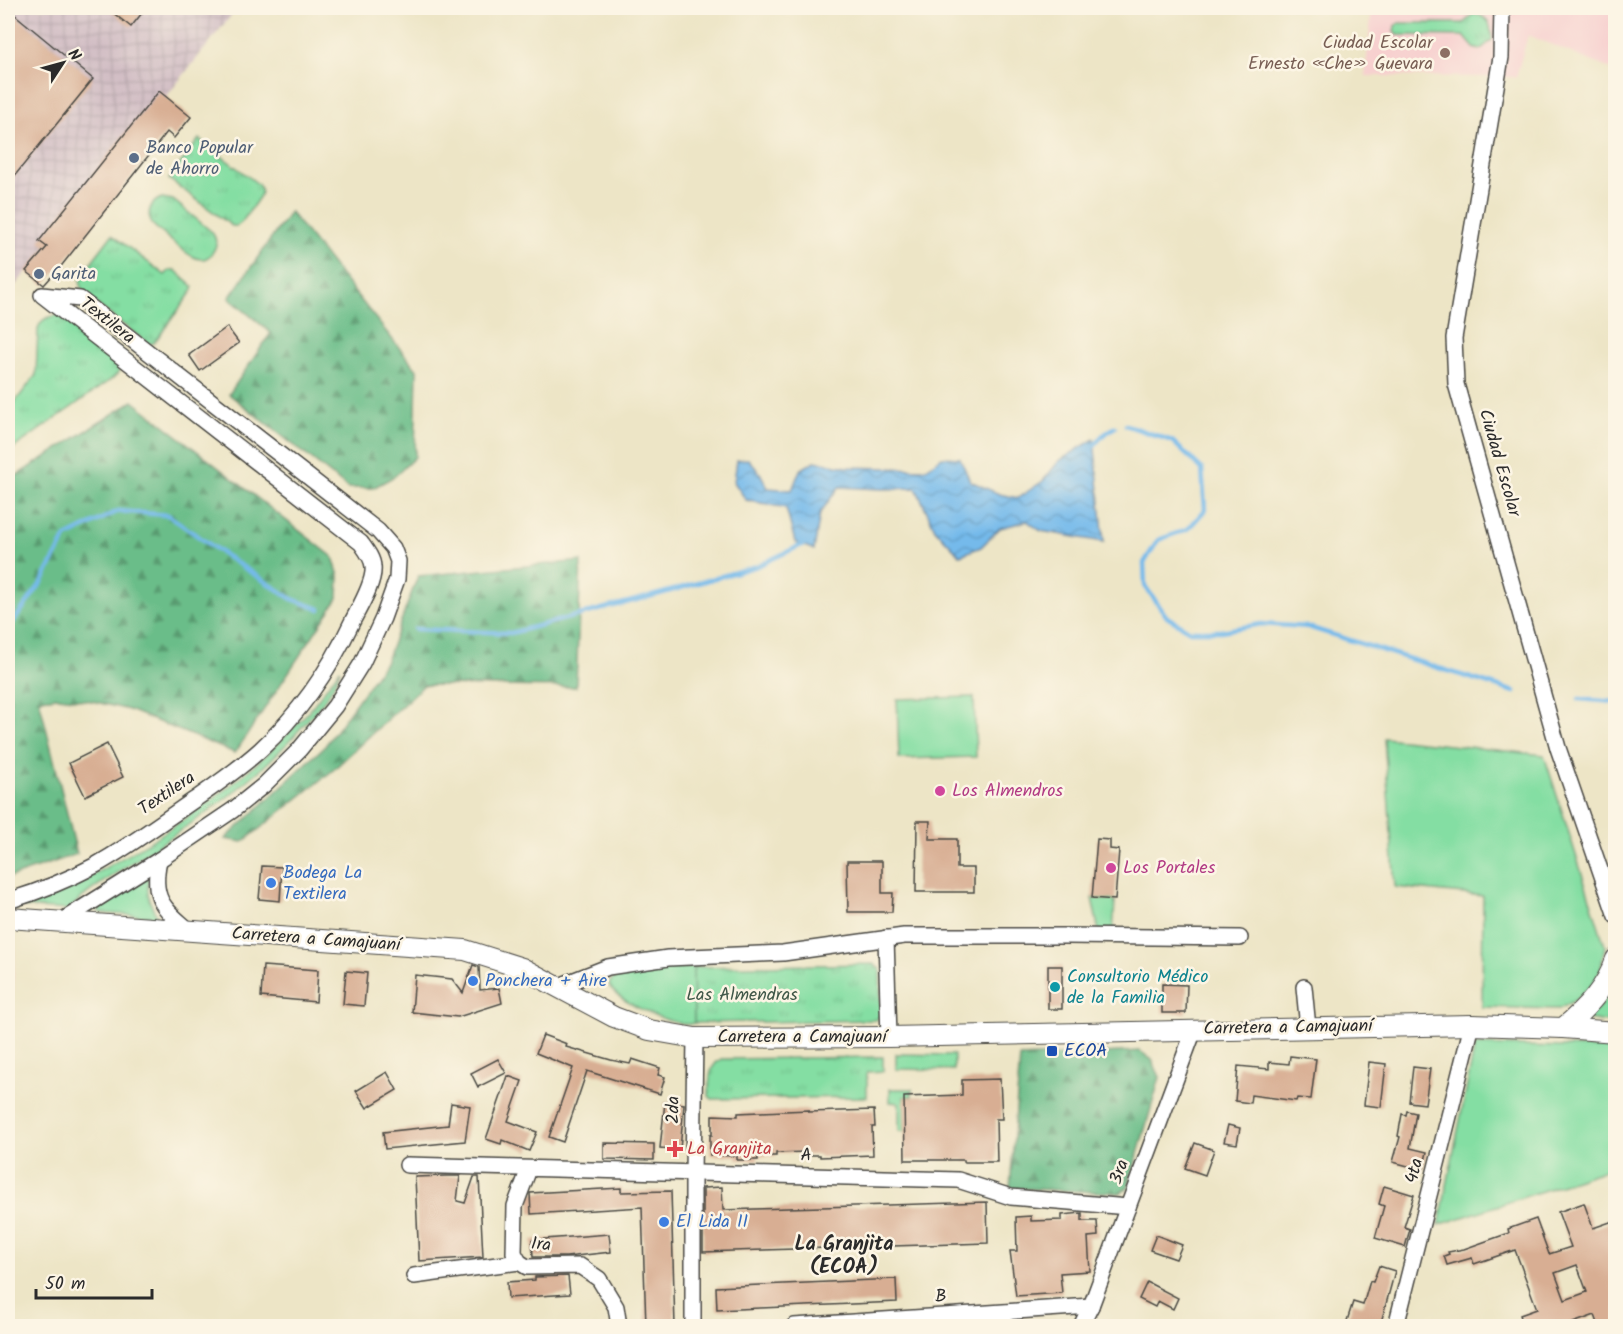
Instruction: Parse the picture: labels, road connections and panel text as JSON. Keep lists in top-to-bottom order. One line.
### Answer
{"streets":{"main road":["Carretera a Camajuaní"],"street":["Textilera","Ciudad Escolar","2da","A","4ta","3ra","1ra","B"]},"crossings":[["Textilera","Carretera a Camajuaní"],["Carretera a Camajuaní","2da"],["Carretera a Camajuaní","4ta"],["Carretera a Camajuaní","3ra"],["2da","A"],["A","3ra"],["A","1ra"],["3ra","B"]],"districts":["La Granjita (ECOA)"],"parks":["Las Almendras"],"places":{"other":["Ciudad Escolar Ernesto «Che» Guevara","Banco Popular de Ahorro","Garita","Los Almendros","Los Portales","Bodega La Textilera","Ponchera + Aire","Consultorio Médico de la Familia","El Lida II"],"transit":["ECOA"],"health":["La Granjita"]},"scale_bar":"50 m","north":"top right"}
